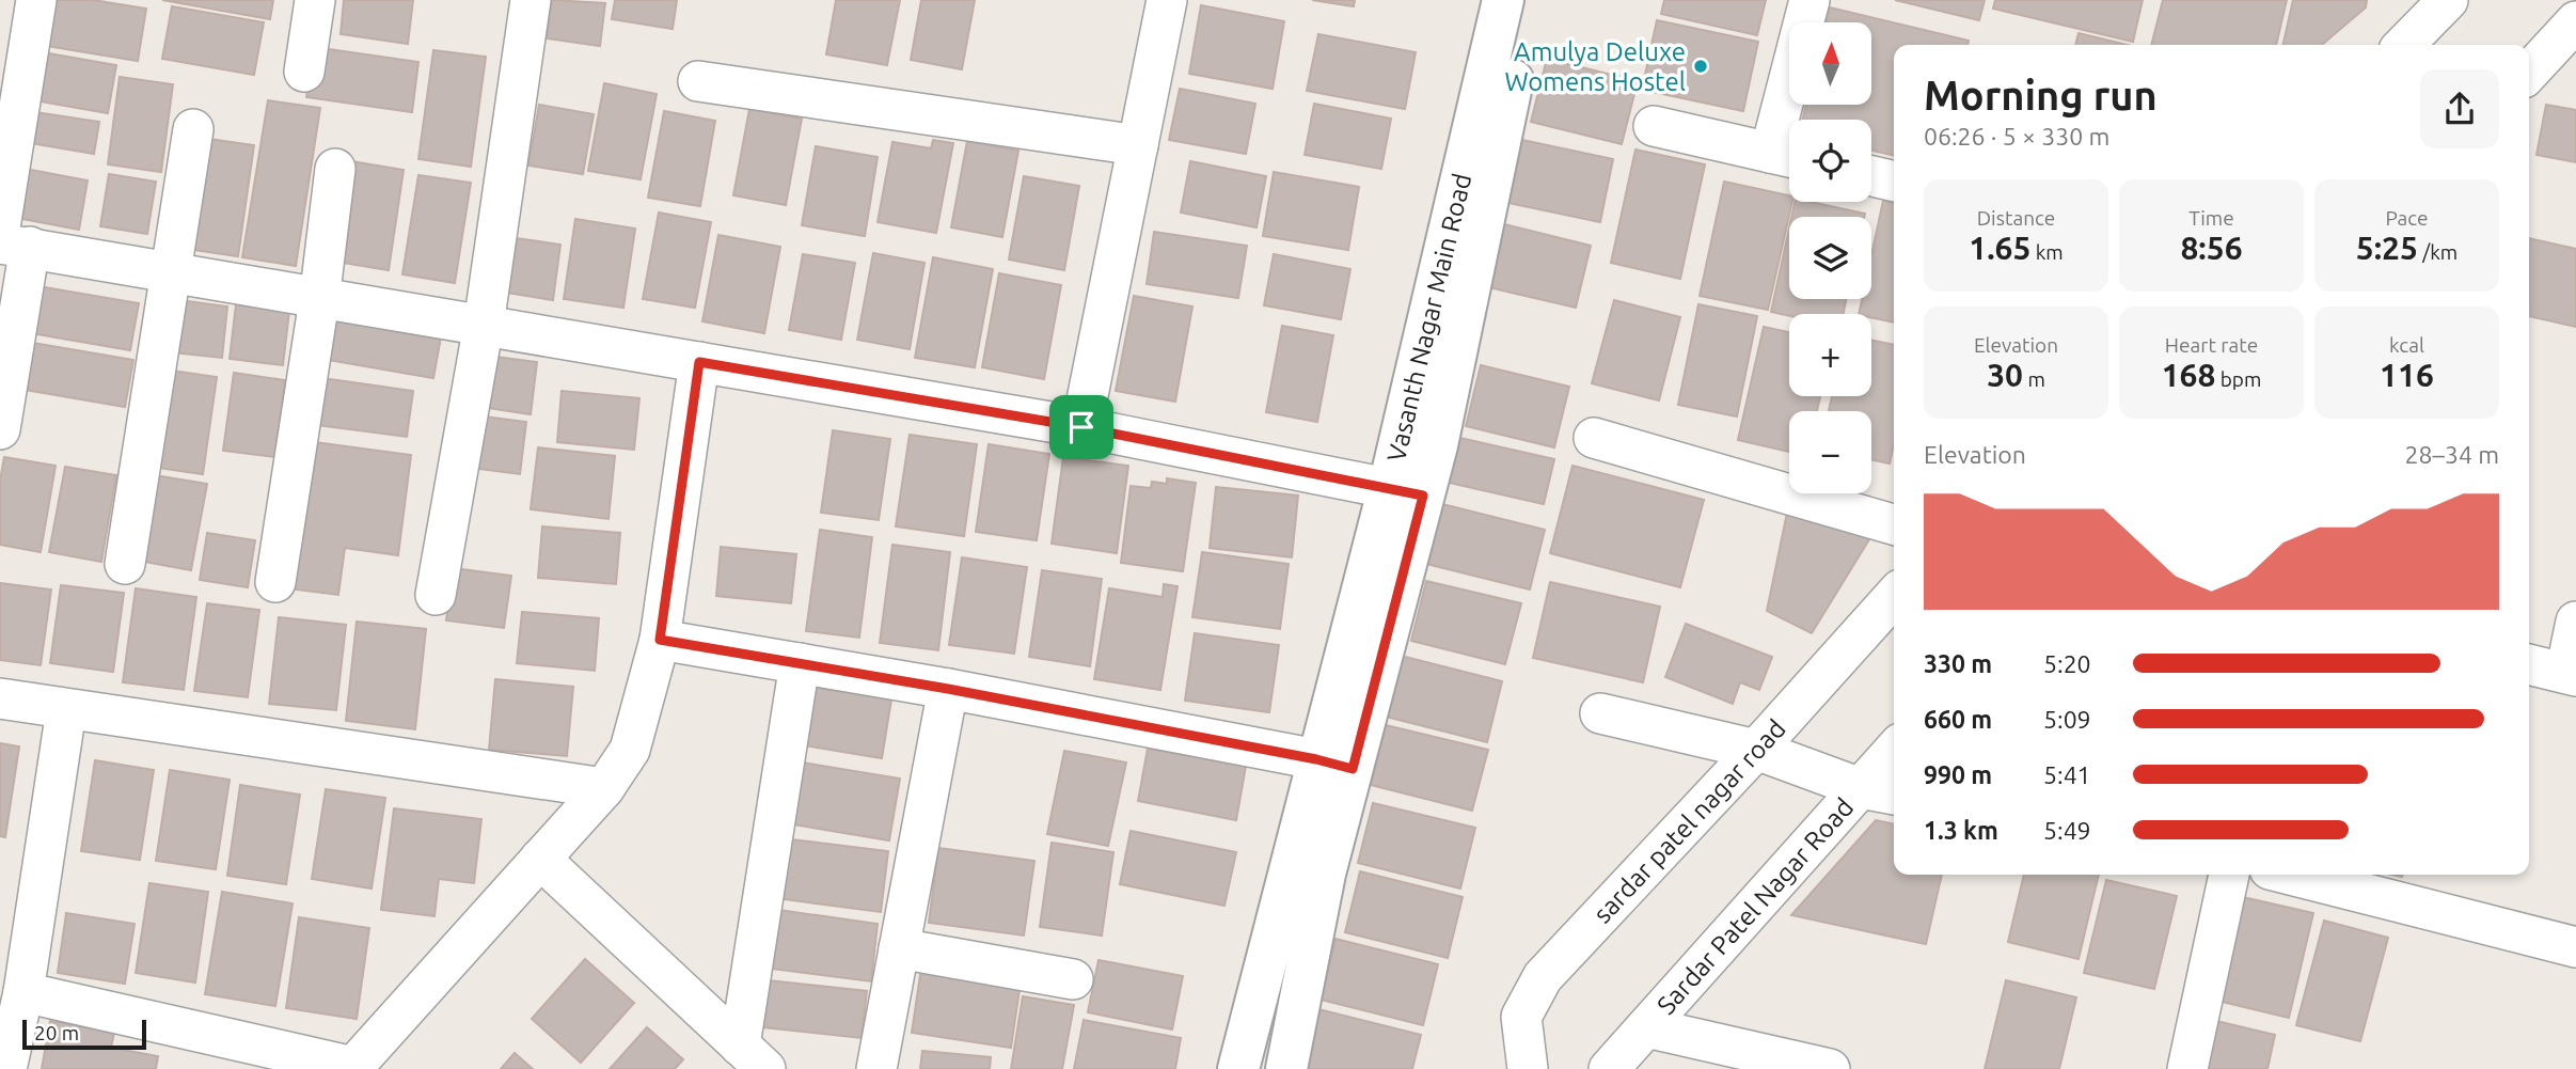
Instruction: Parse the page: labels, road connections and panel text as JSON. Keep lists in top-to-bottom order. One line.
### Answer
{"streets":{"street":["Vasanth Nagar Main Road","sardar patel nagar road","Sardar Patel Nagar Road"]},"places":["Amulya Deluxe Womens Hostel"],"scale_bar":"20 m","north":"top","page":{"map_buttons":["+","−"],"heading":["Morning run","06:26 · 5 × 330 m"],"stats":[["Distance","1.65 km"],["Time","8:56"],["Pace","5:25 /km"],["Elevation","30 m"],["Heart rate","168 bpm"],["kcal","116"]],"chart":["Elevation","28–34 m"],"list":[{"name":"330 m","note":"5:20"},{"name":"660 m","note":"5:09"},{"name":"990 m","note":"5:41"},{"name":"1.3 km","note":"5:49"}],"scale":"20 m"}}
